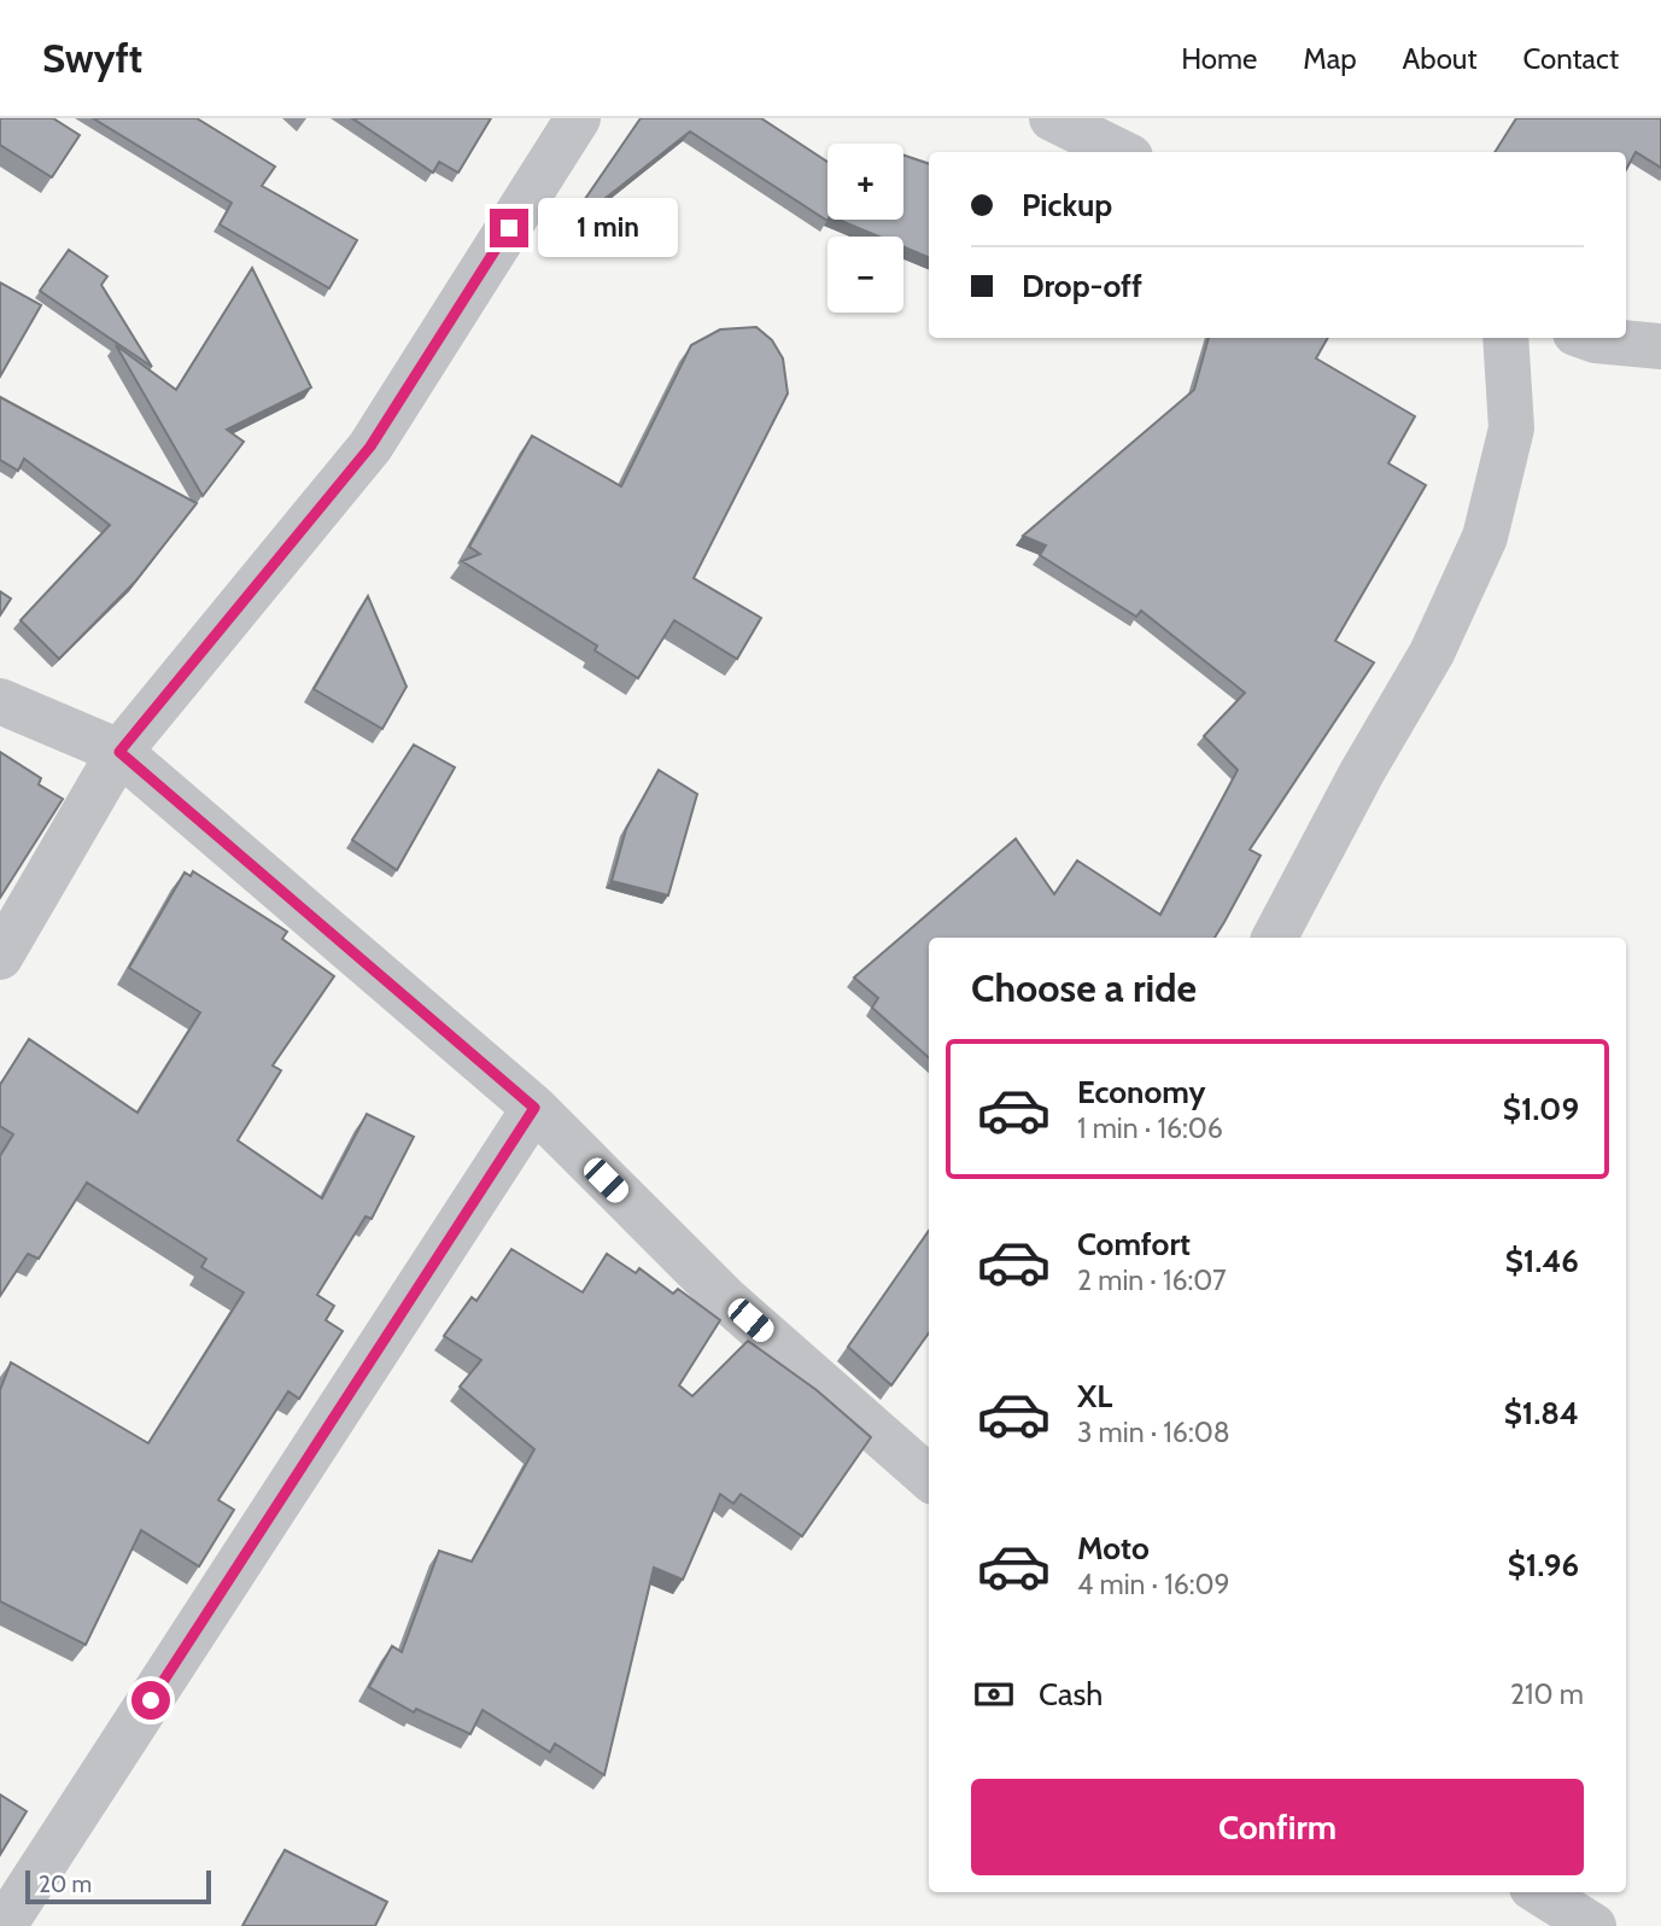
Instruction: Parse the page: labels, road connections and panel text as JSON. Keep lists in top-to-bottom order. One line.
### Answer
{"scale_bar":"20 m","page":{"header":"Swyft","nav":["Home","Map","About","Contact"],"map_buttons":["+","−"],"banner":["Pickup","Drop-off"],"bubble":"1 min","heading":"Choose a ride","list":[{"name":"Economy","note":"1 min · 16:06","value":"$1.09"},{"name":"Comfort","note":"2 min · 16:07","value":"$1.46"},{"name":"XL","note":"3 min · 16:08","value":"$1.84"},{"name":"Moto","note":"4 min · 16:09","value":"$1.96"}],"pay":["Cash","210 m"],"buttons":"Confirm","scale":"20 m"}}
